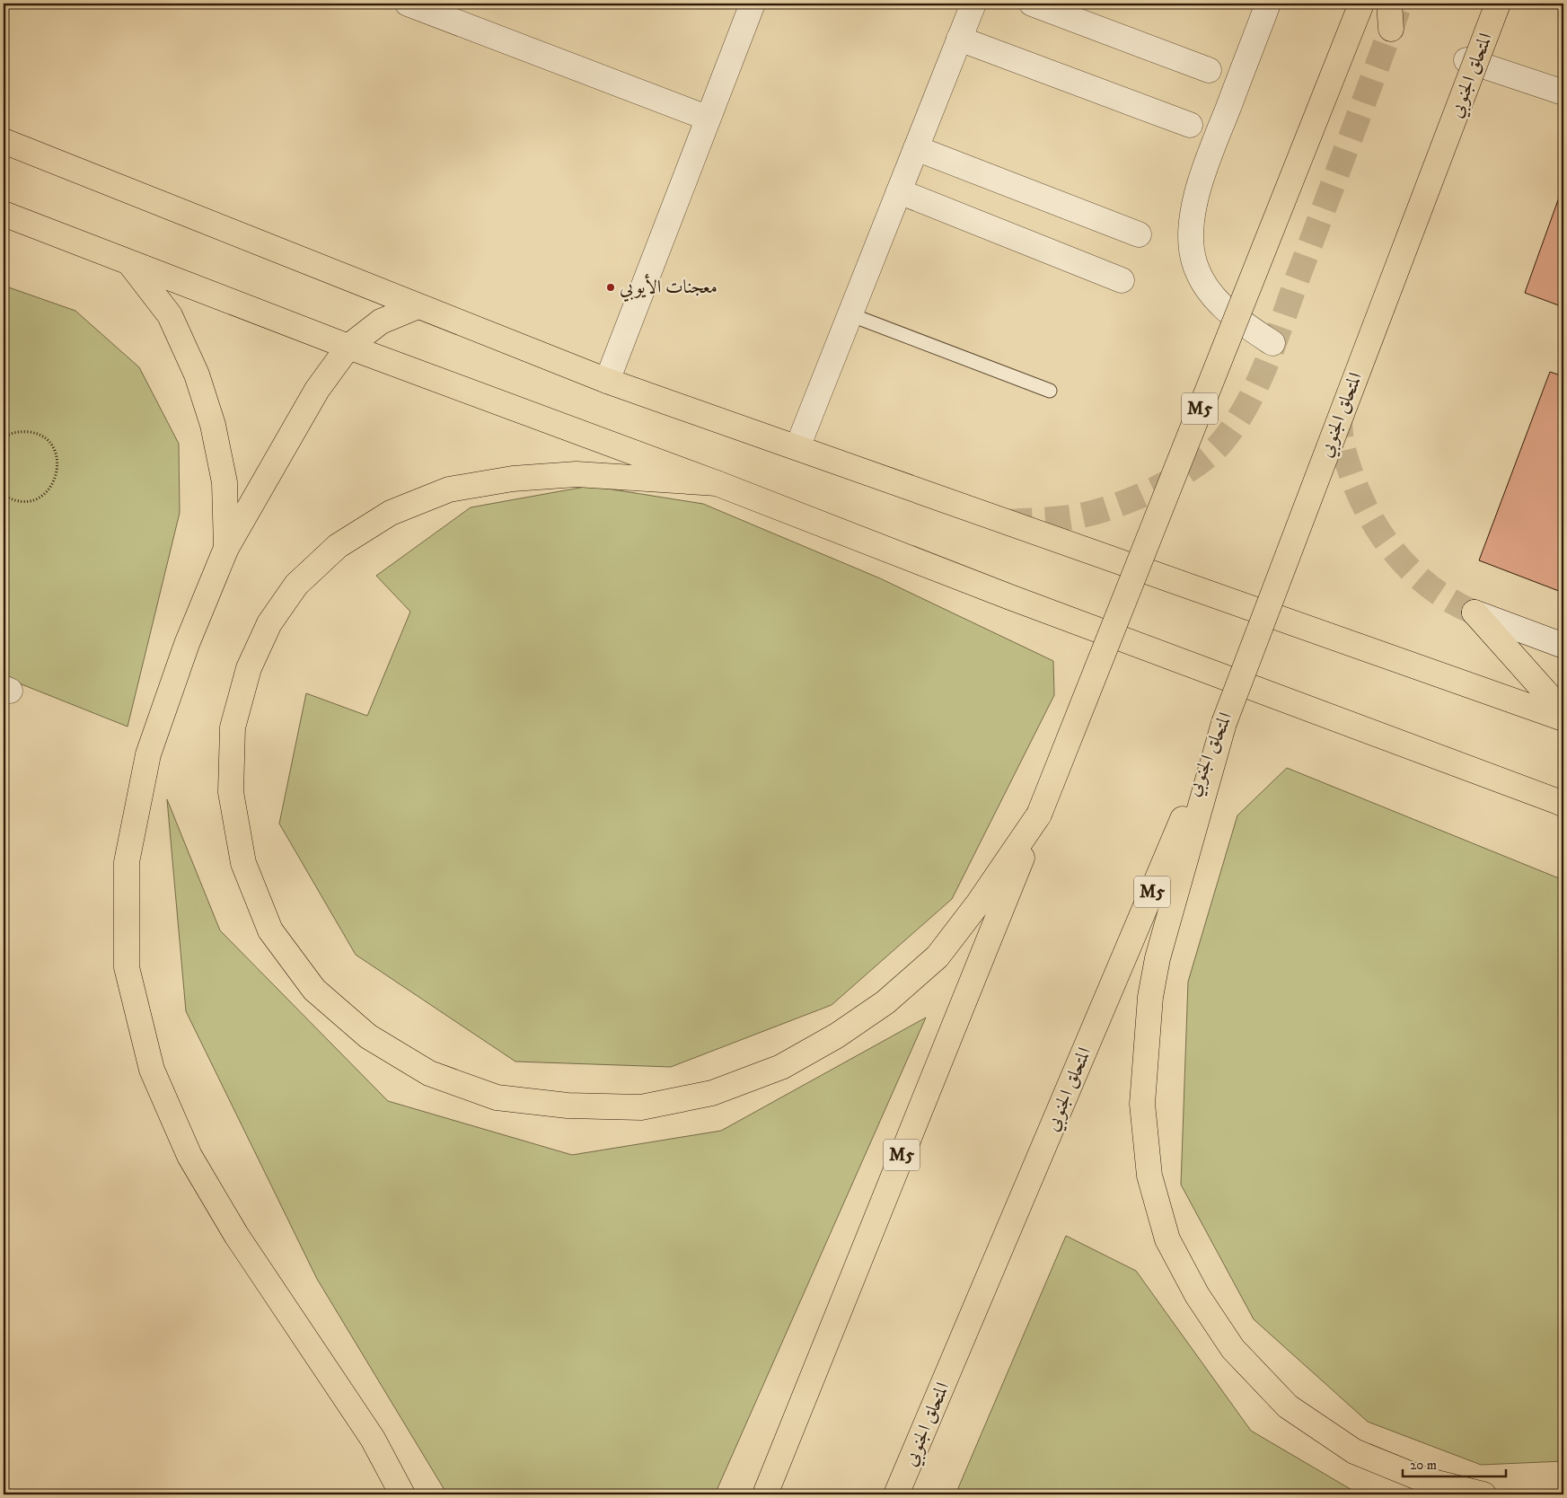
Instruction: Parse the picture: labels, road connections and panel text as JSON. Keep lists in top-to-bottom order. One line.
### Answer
{"streets":{"main road":["المتحلق الجنوبي","M5"]},"places":["معجنات الأيوبي"],"scale_bar":"20 m"}
